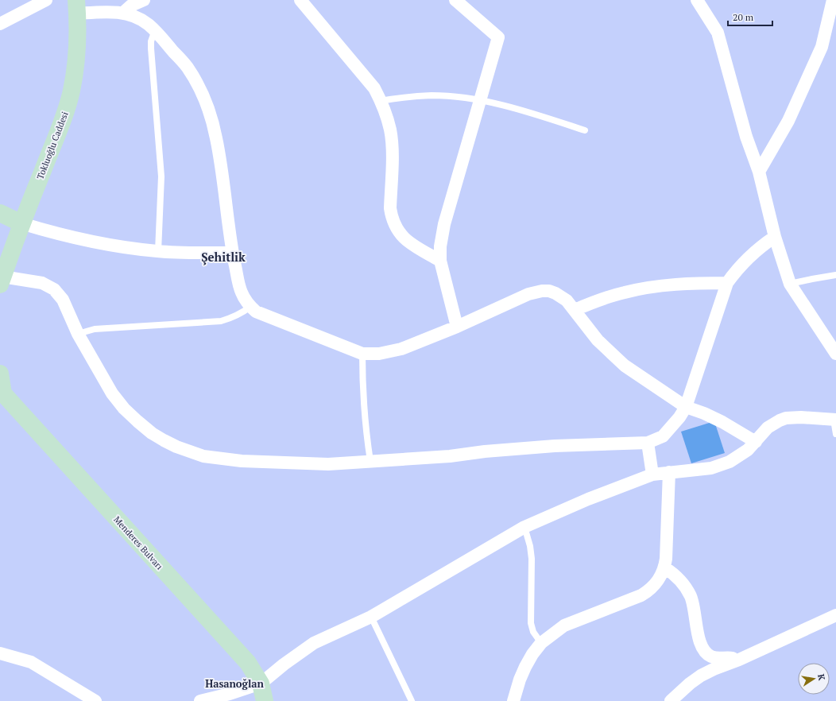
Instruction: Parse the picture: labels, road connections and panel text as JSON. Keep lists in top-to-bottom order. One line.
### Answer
{"streets":{"main road":["Tokluoğlu Caddesi","Menderes Bulvarı"]},"districts":["Şehitlik","Hasanoğlan"],"scale_bar":"20 m","north":"right"}
